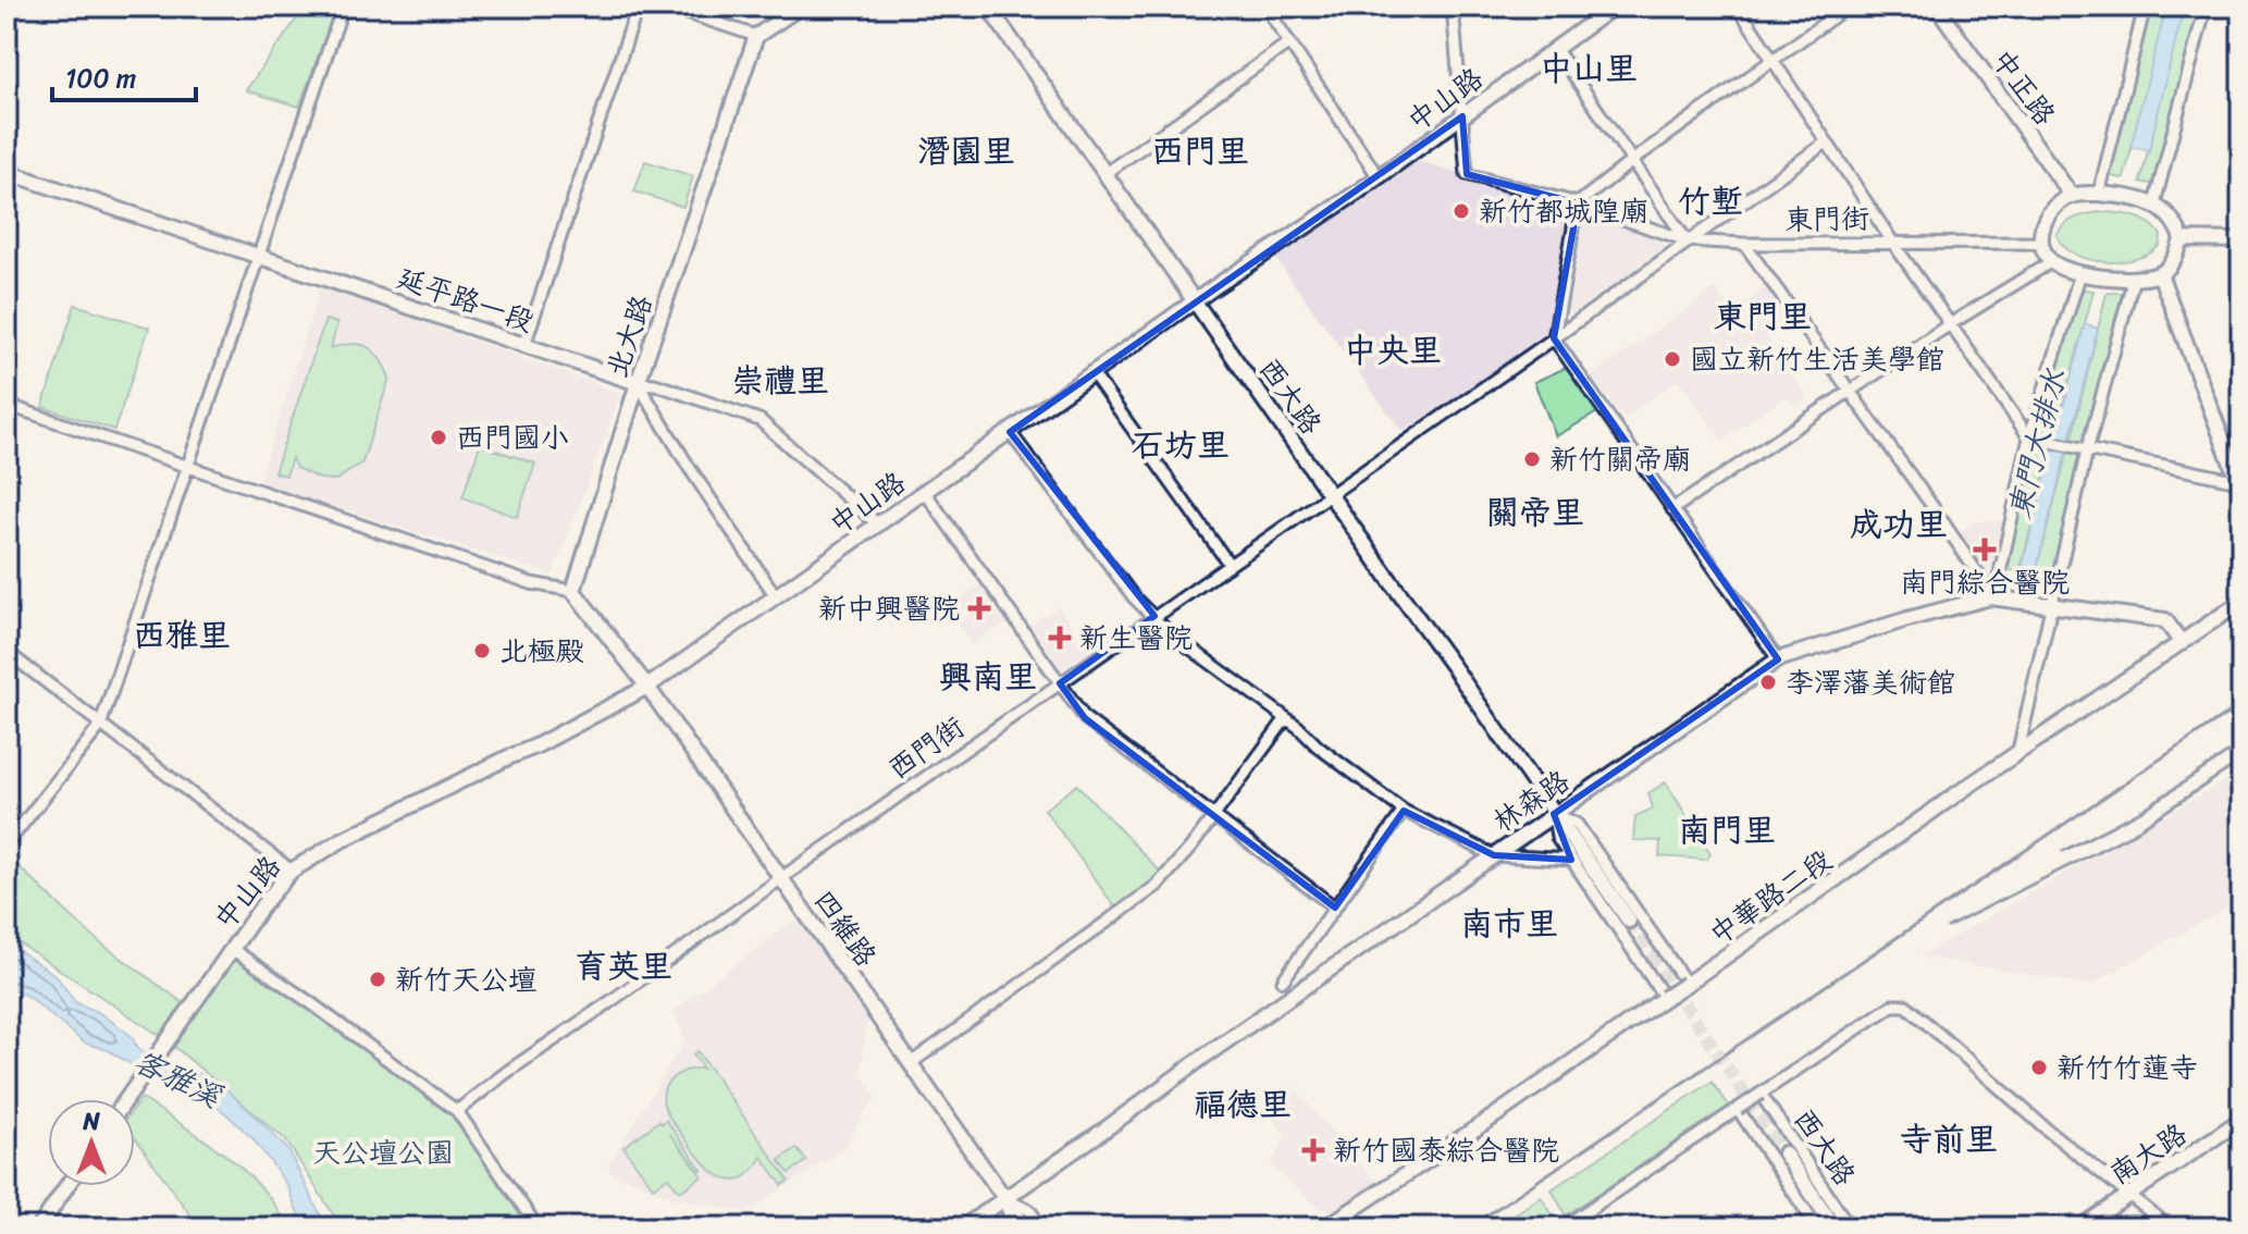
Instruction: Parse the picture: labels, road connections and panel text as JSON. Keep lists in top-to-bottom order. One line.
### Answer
{"streets":{"street":["中正路","中山路","東門街","延平路一段","北大路","西大路","西門街","林森路","中華路二段","四維路","南大路"]},"crossings":[["中正路","東門街"],["中山路","東門街"],["中山路","延平路一段"],["中山路","西大路"],["中山路","四維路"],["東門街","西門街"],["延平路一段","北大路"],["西大路","西門街"],["西大路","林森路"],["西大路","中華路二段"],["西門街","四維路"],["林森路","中華路二段"],["林森路","四維路"]],"districts":["中山里","潛園里","西門里","竹塹","東門里","中央里","崇禮里","石坊里","關帝里","成功里","西雅里","興南里","南門里","南市里","育英里","福德里","寺前里"],"water":["東門大排水","客雅溪"],"parks":["天公壇公園"],"places":{"other":["新竹都城隍廟","國立新竹生活美學館","西門國小","新竹關帝廟","北極殿","李澤藩美術館","新竹天公壇","新竹竹蓮寺"],"health":["南門綜合醫院","新中興醫院","新生醫院","新竹國泰綜合醫院"]},"scale_bar":"100 m","north":"top"}
